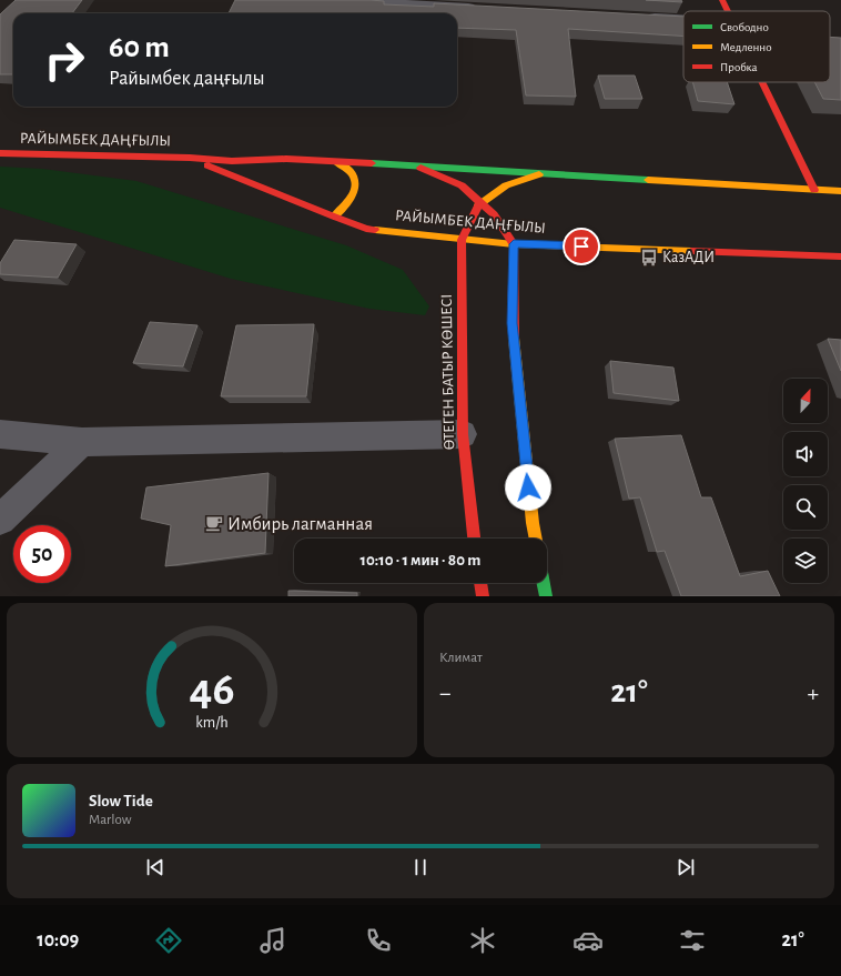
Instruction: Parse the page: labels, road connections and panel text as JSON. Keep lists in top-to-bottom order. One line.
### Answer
{"streets":{"main road":["РАЙЫМБЕК ДАҢҒЫЛЫ","ӨТЕГЕН БАТЫР КӨШЕСІ"]},"crossings":[["РАЙЫМБЕК ДАҢҒЫЛЫ","ӨТЕГЕН БАТЫР КӨШЕСІ"]],"places":{"bus stop":["КазАДИ"],"cafe":["Имбирь лагманная"]},"legend":["Свободно","Медленно","Пробка"],"north":"top","page":{"turn":["60 m","Райымбек даңғылы"],"limit":"50","trip":"10:10 · 1 мин · 80 m","tile":"Климат","heat":["−","21°","+"],"song":["Slow Tide","Marlow"],"tabs":["10:09","21°"],"gauge":["46","km/h"]}}
